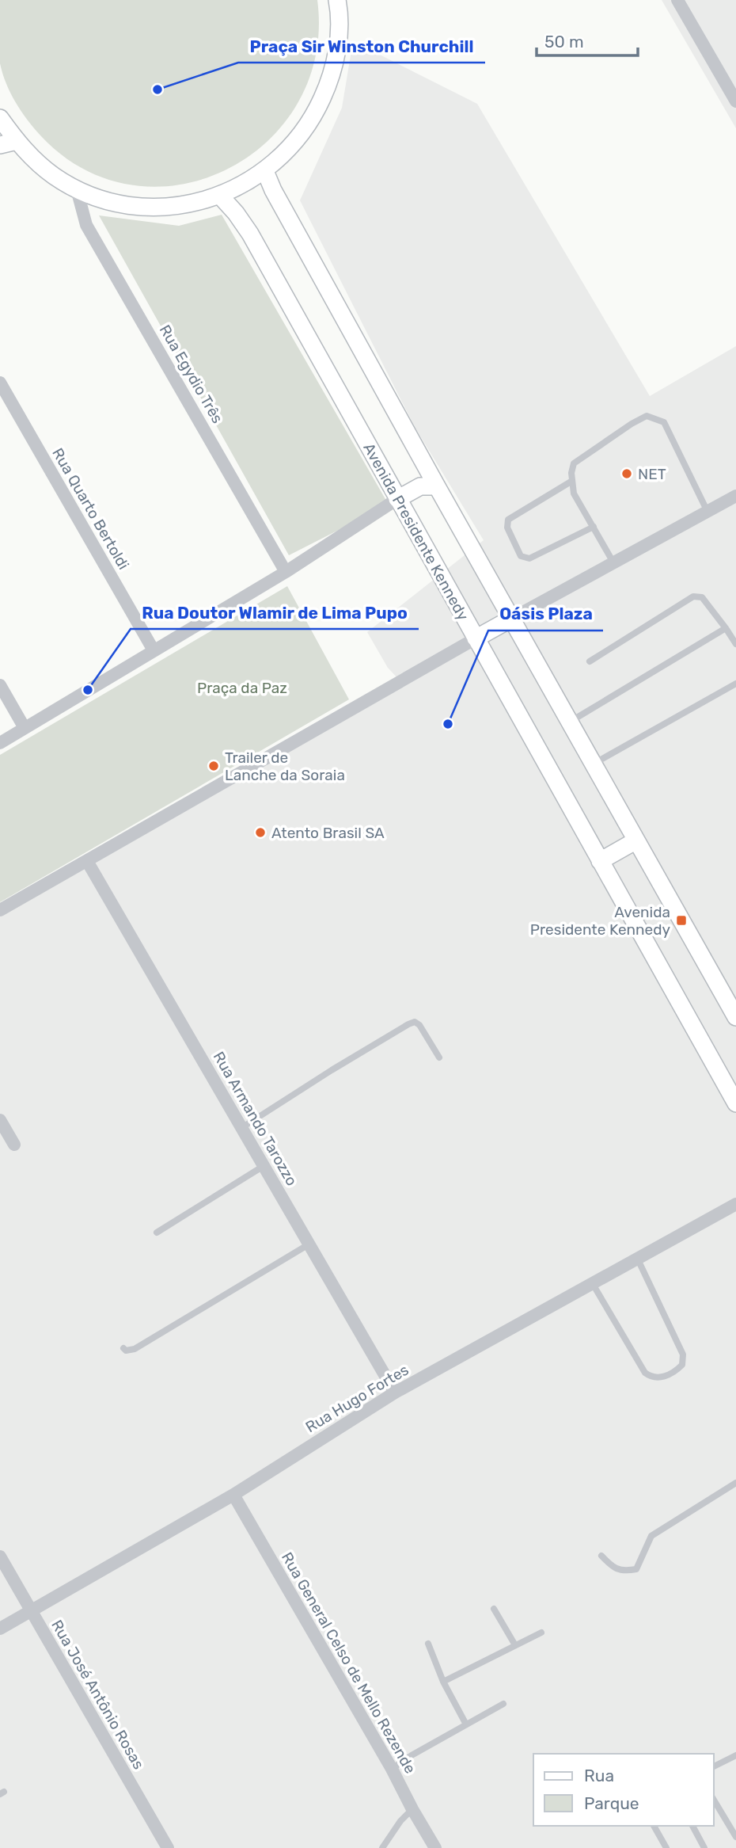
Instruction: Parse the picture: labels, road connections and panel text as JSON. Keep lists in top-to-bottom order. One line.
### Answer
{"streets":{"main road":["Avenida Presidente Kennedy"],"street":["Rua Egydio Três","Rua Quarto Bertoldi","Rua Armando Tarozzo","Rua Hugo Fortes","Rua General Celso de Mello Rezende","Rua José Antônio Rosas"]},"crossings":[["Rua Armando Tarozzo","Rua Hugo Fortes"],["Rua Hugo Fortes","Rua General Celso de Mello Rezende"],["Rua Hugo Fortes","Rua José Antônio Rosas"]],"parks":["Praça da Paz"],"places":{"other":["Praça Sir Winston Churchill","NET","Rua Doutor Wlamir de Lima Pupo","Oásis Plaza","Trailer de Lanche da Soraia","Atento Brasil SA"],"transit":["Avenida Presidente Kennedy"]},"legend":["Rua","Parque"],"scale_bar":"50 m"}
